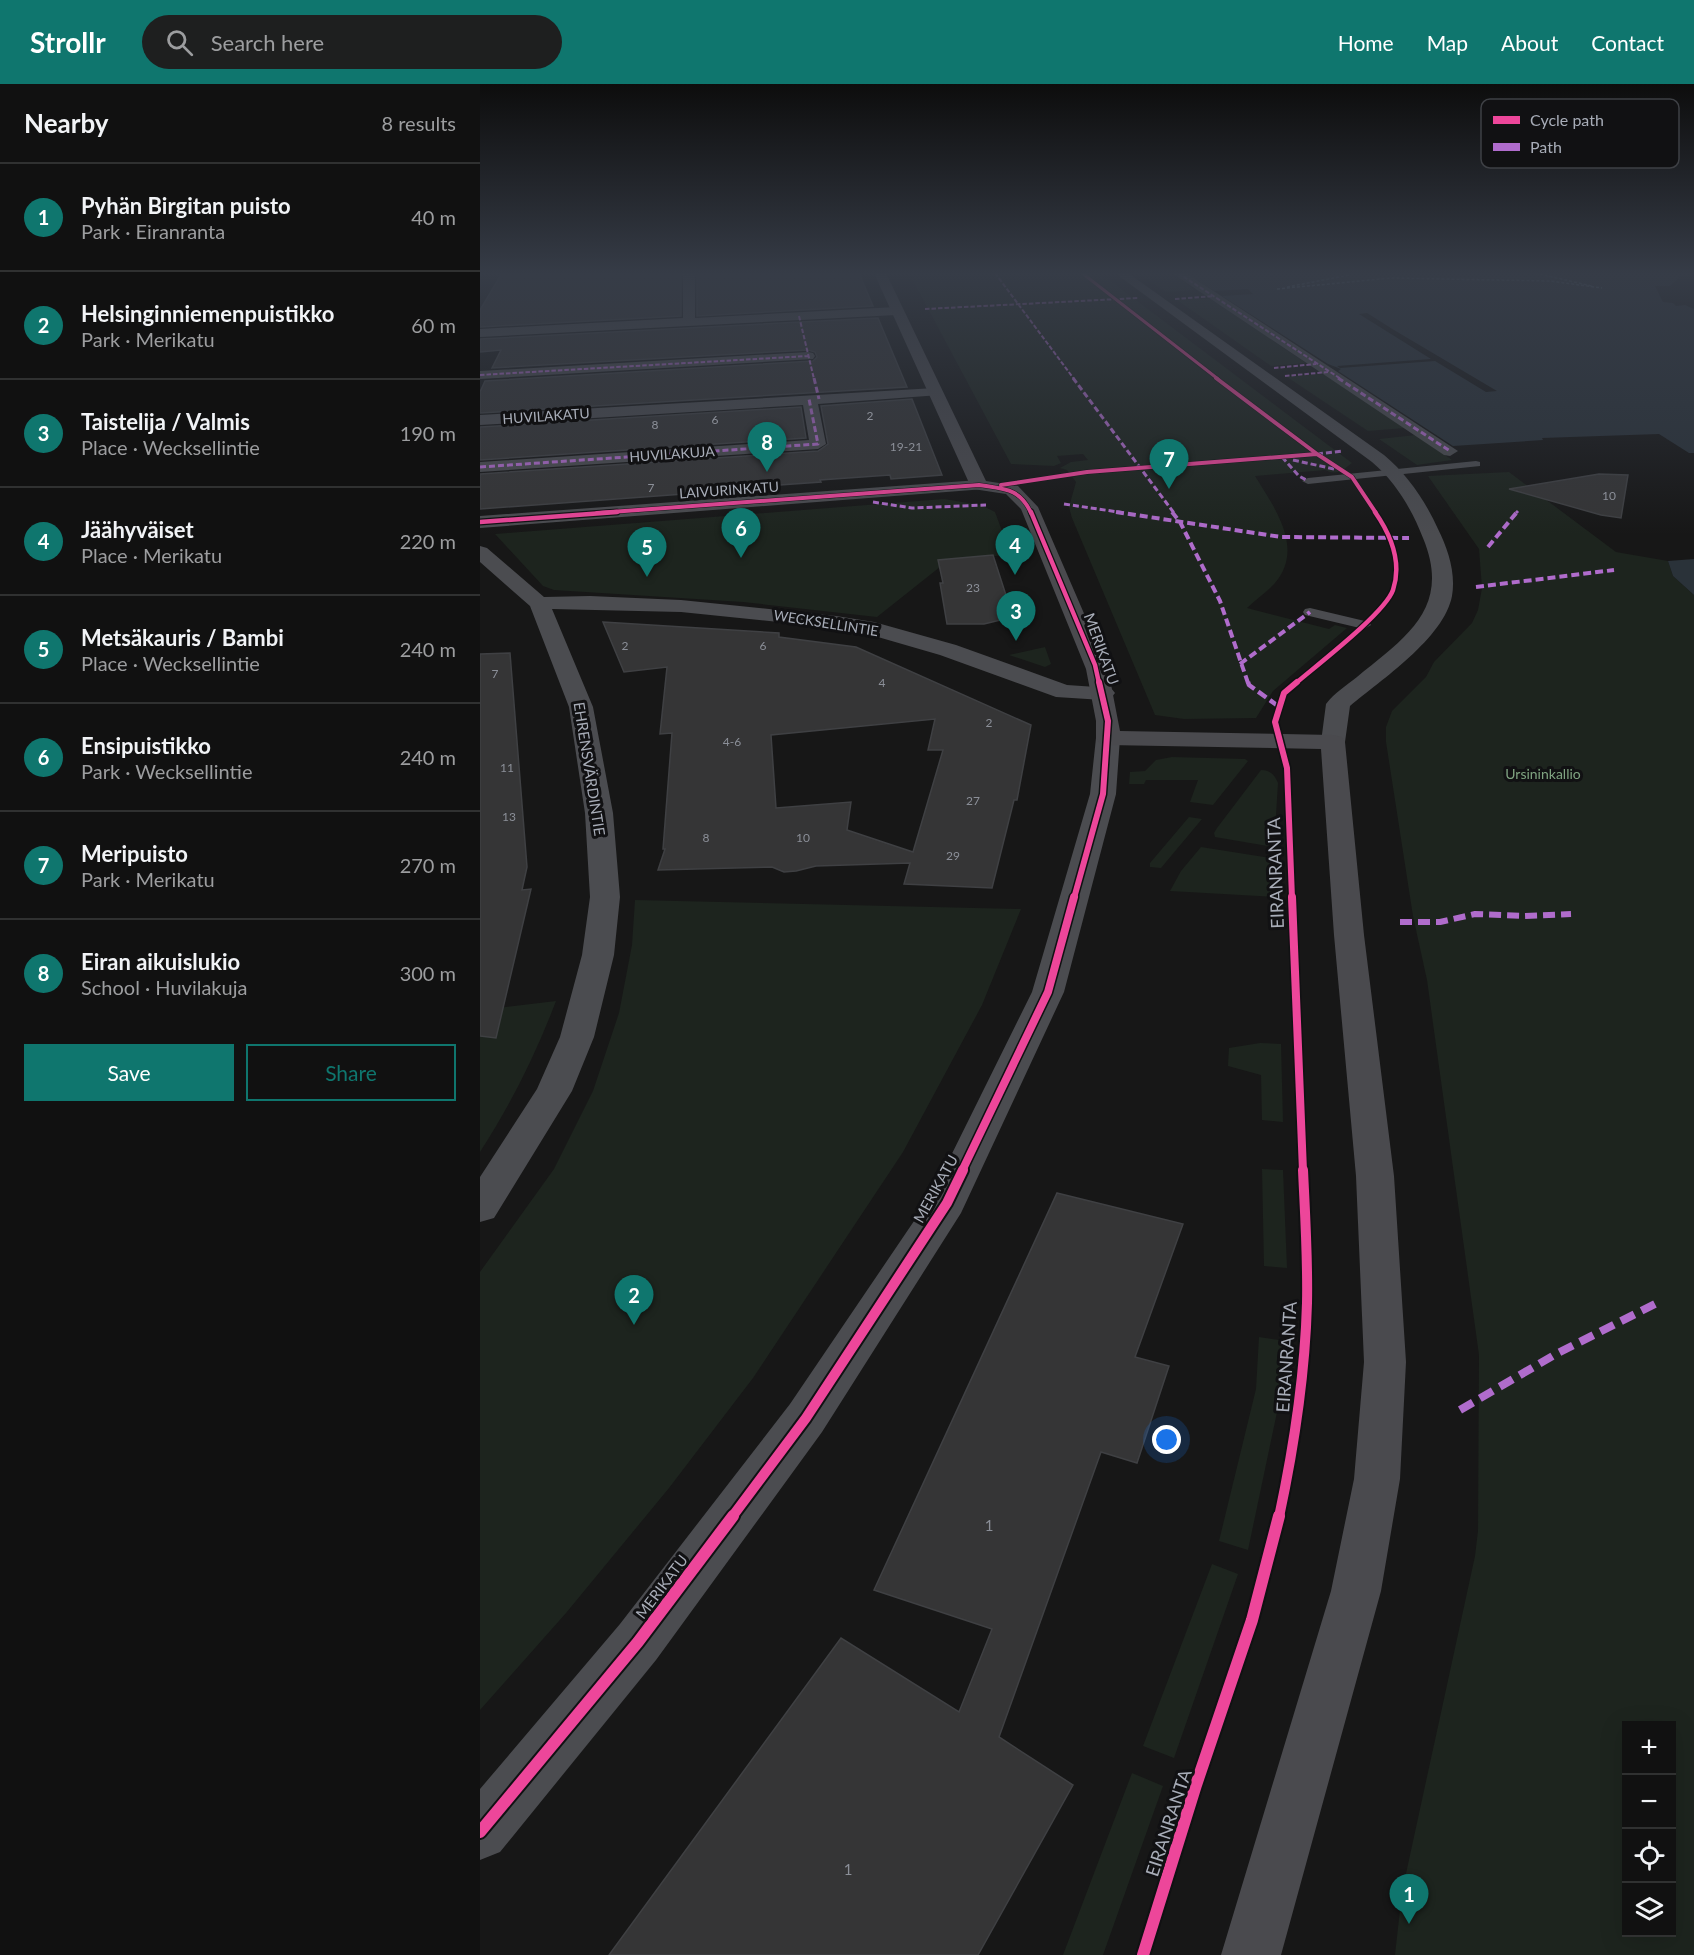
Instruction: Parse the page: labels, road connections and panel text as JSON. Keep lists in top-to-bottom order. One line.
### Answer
{"streets":{"street":["HUVILAKATU","HUVILAKUJA","LAIVURINKATU","WECKSELLINTIE","MERIKATU","EHRENSVÄRDINTIE"],"cycle path":["EIRANRANTA"]},"crossings":[["HUVILAKATU","HUVILAKUJA"],["LAIVURINKATU","MERIKATU"],["WECKSELLINTIE","MERIKATU"],["WECKSELLINTIE","EHRENSVÄRDINTIE"]],"parks":["Ursininkallio"],"house_numbers":["2","6","8","19-21","7","10","23","2","6","7","4","2","4-6","11","27","13","8","10","29","1","1"],"legend":["Cycle path","Path"],"page":{"header":"Strollr","search":"Search here","nav":["Home","Map","About","Contact"],"heading":["Nearby","8 results"],"list":[{"mark":"1","name":"Pyhän Birgitan puisto","note":"Park · Eiranranta","value":"40 m"},{"mark":"2","name":"Helsinginniemenpuistikko","note":"Park · Merikatu","value":"60 m"},{"mark":"3","name":"Taistelija / Valmis","note":"Place · Wecksellintie","value":"190 m"},{"mark":"4","name":"Jäähyväiset","note":"Place · Merikatu","value":"220 m"},{"mark":"5","name":"Metsäkauris / Bambi","note":"Place · Wecksellintie","value":"240 m"},{"mark":"6","name":"Ensipuistikko","note":"Park · Wecksellintie","value":"240 m"},{"mark":"7","name":"Meripuisto","note":"Park · Merikatu","value":"270 m"},{"mark":"8","name":"Eiran aikuislukio","note":"School · Huvilakuja","value":"300 m"}],"pins":["8","7","6","4","5","3","2","1"],"buttons":["Save","Share"],"map_buttons":["+","−"]}}
